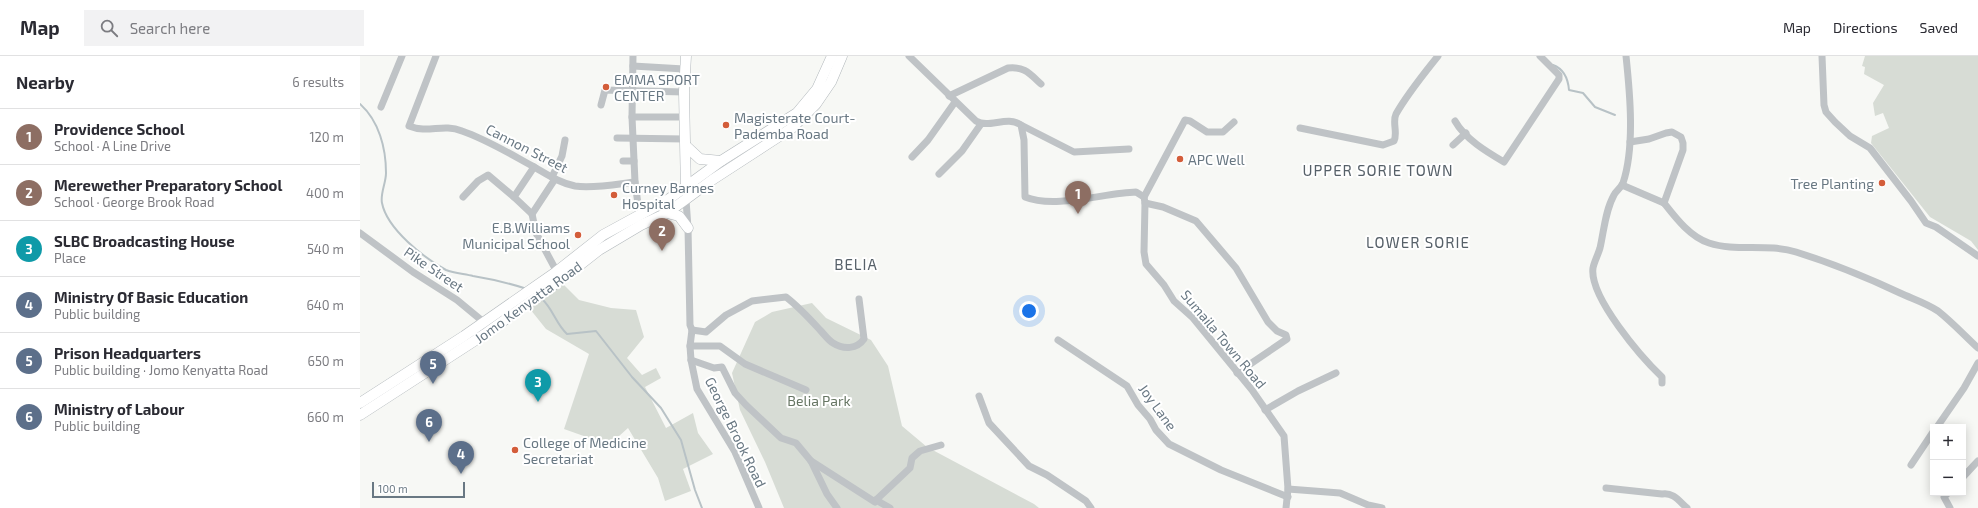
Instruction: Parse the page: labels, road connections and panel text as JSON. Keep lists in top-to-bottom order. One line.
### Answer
{"streets":{"main road":["Jomo Kenyatta Road"],"street":["Cannon Street","Pike Street","Sumaila Town Road","Joy Lane","George Brook Road"]},"crossings":[["Pike Street","Jomo Kenyatta Road"],["Jomo Kenyatta Road","George Brook Road"],["Sumaila Town Road","Joy Lane"]],"districts":["UPPER SORIE TOWN","LOWER SORIE","BELIA"],"parks":["Belia Park"],"places":["EMMA SPORT CENTER","Magisterate Court- Pademba Road","APC Well","Tree Planting","Curney Barnes Hospital","E.B.Williams Municipal School","College of Medicine Secretariat"],"scale_bar":"100 m","page":{"header":"Map","search":"Search here","nav":["Map","Directions","Saved"],"heading":["Nearby","6 results"],"list":[{"mark":"1","name":"Providence School","note":"School · A Line Drive","value":"120 m"},{"mark":"2","name":"Merewether Preparatory School","note":"School · George Brook Road","value":"400 m"},{"mark":"3","name":"SLBC Broadcasting House","note":"Place","value":"540 m"},{"mark":"4","name":"Ministry Of Basic Education","note":"Public building","value":"640 m"},{"mark":"5","name":"Prison Headquarters","note":"Public building · Jomo Kenyatta Road","value":"650 m"},{"mark":"6","name":"Ministry of Labour","note":"Public building","value":"660 m"}],"pins":["1","2","5","3","6","4"],"map_buttons":["+","−"],"scale":"100 m"}}
